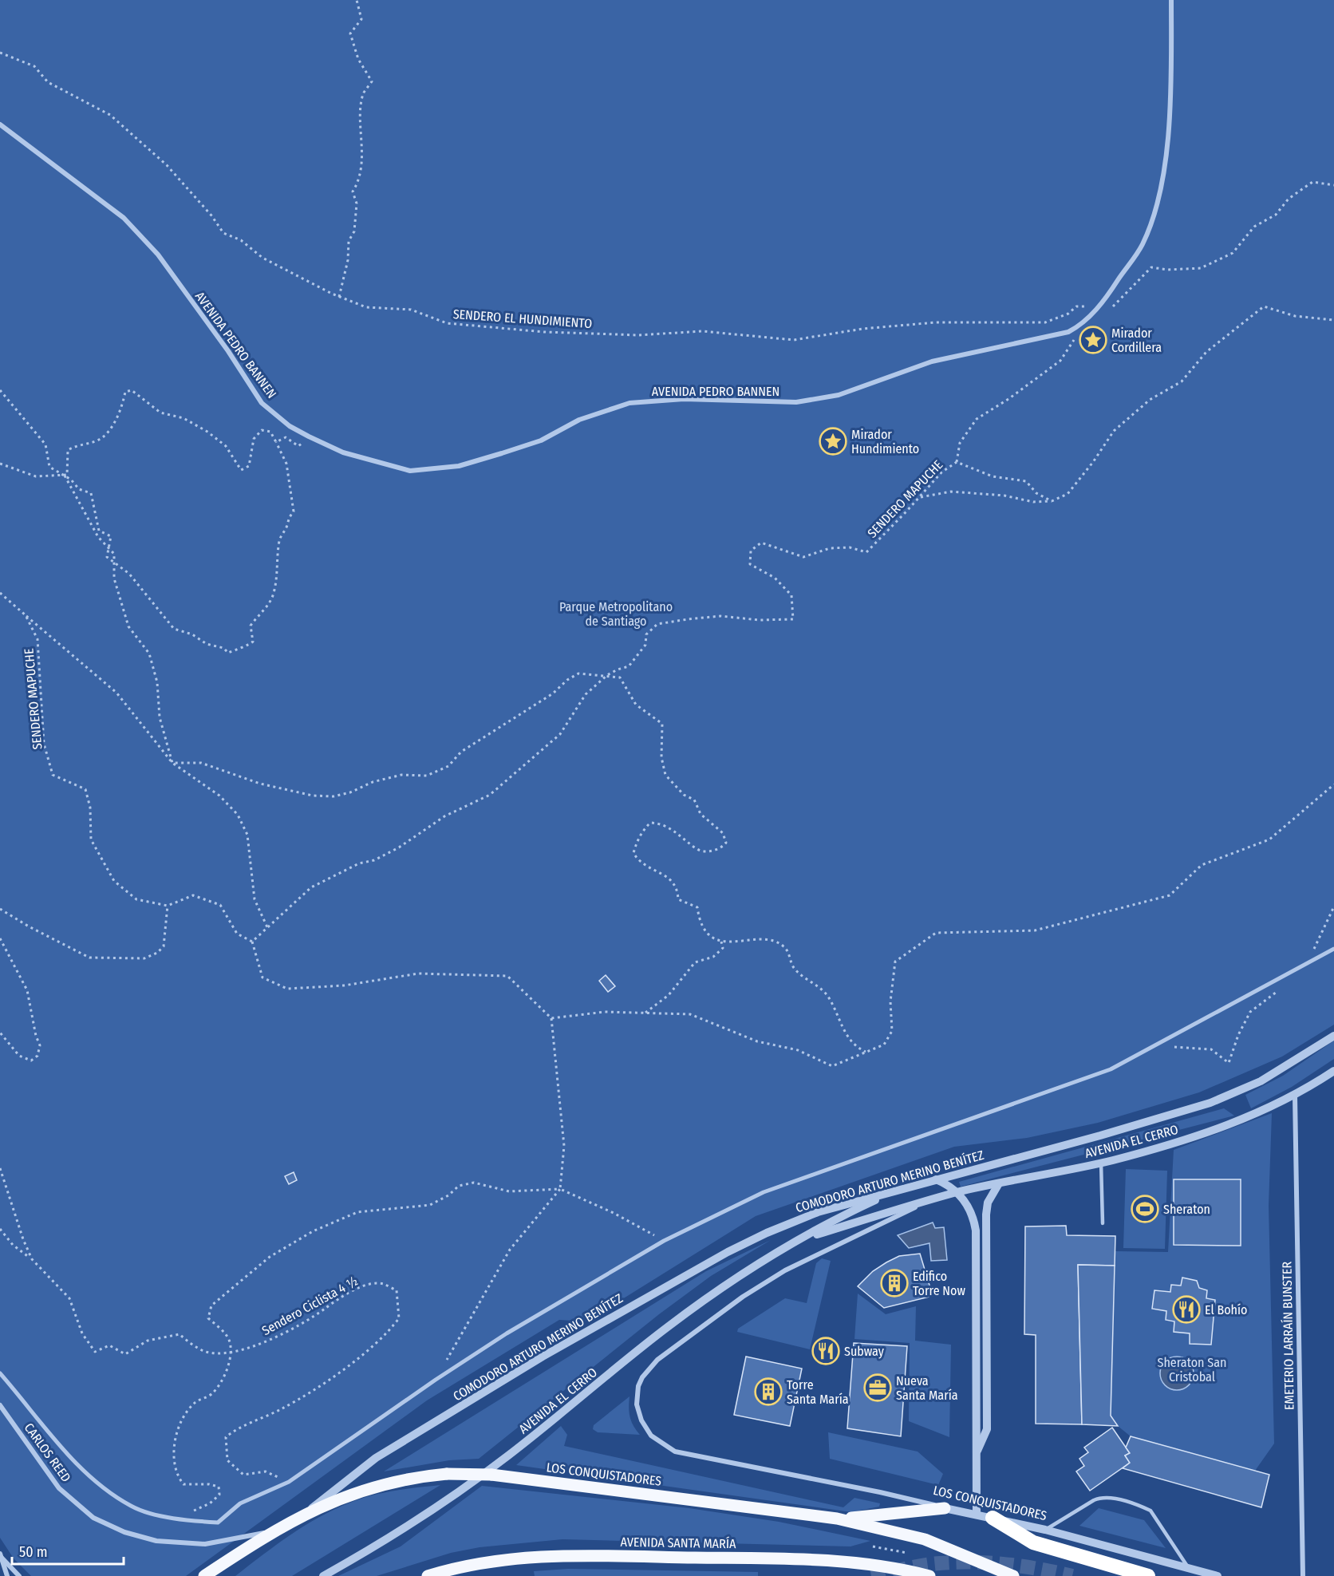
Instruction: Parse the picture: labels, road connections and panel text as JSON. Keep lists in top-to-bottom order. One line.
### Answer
{"streets":{"main road":["LOS CONQUISTADORES","AVENIDA SANTA MARÍA"],"street":["AVENIDA PEDRO BANNEN","AVENIDA EL CERRO","COMODORO ARTURO MERINO BENÍTEZ","EMETERIO LARRAÍN BUNSTER","CARLOS REED"],"path":["SENDERO EL HUNDIMIENTO","SENDERO MAPUCHE","Sendero Ciclista 4 ½"]},"crossings":[["SENDERO EL HUNDIMIENTO","AVENIDA PEDRO BANNEN"],["AVENIDA PEDRO BANNEN","SENDERO MAPUCHE"],["AVENIDA EL CERRO","COMODORO ARTURO MERINO BENÍTEZ"],["AVENIDA EL CERRO","EMETERIO LARRAÍN BUNSTER"],["AVENIDA EL CERRO","LOS CONQUISTADORES"],["COMODORO ARTURO MERINO BENÍTEZ","LOS CONQUISTADORES"],["CARLOS REED","LOS CONQUISTADORES"]],"parks":["Parque Metropolitano de Santiago","Sheraton San Cristobal"],"places":{"place":["Mirador Cordillera","Mirador Hundimiento"],"sports":["Sheraton"],"building":["Edifico Torre Now","Torre Santa María"],"restaurant":["El Bohío","Subway"],"office":["Nueva Santa María"]},"scale_bar":"50 m"}
